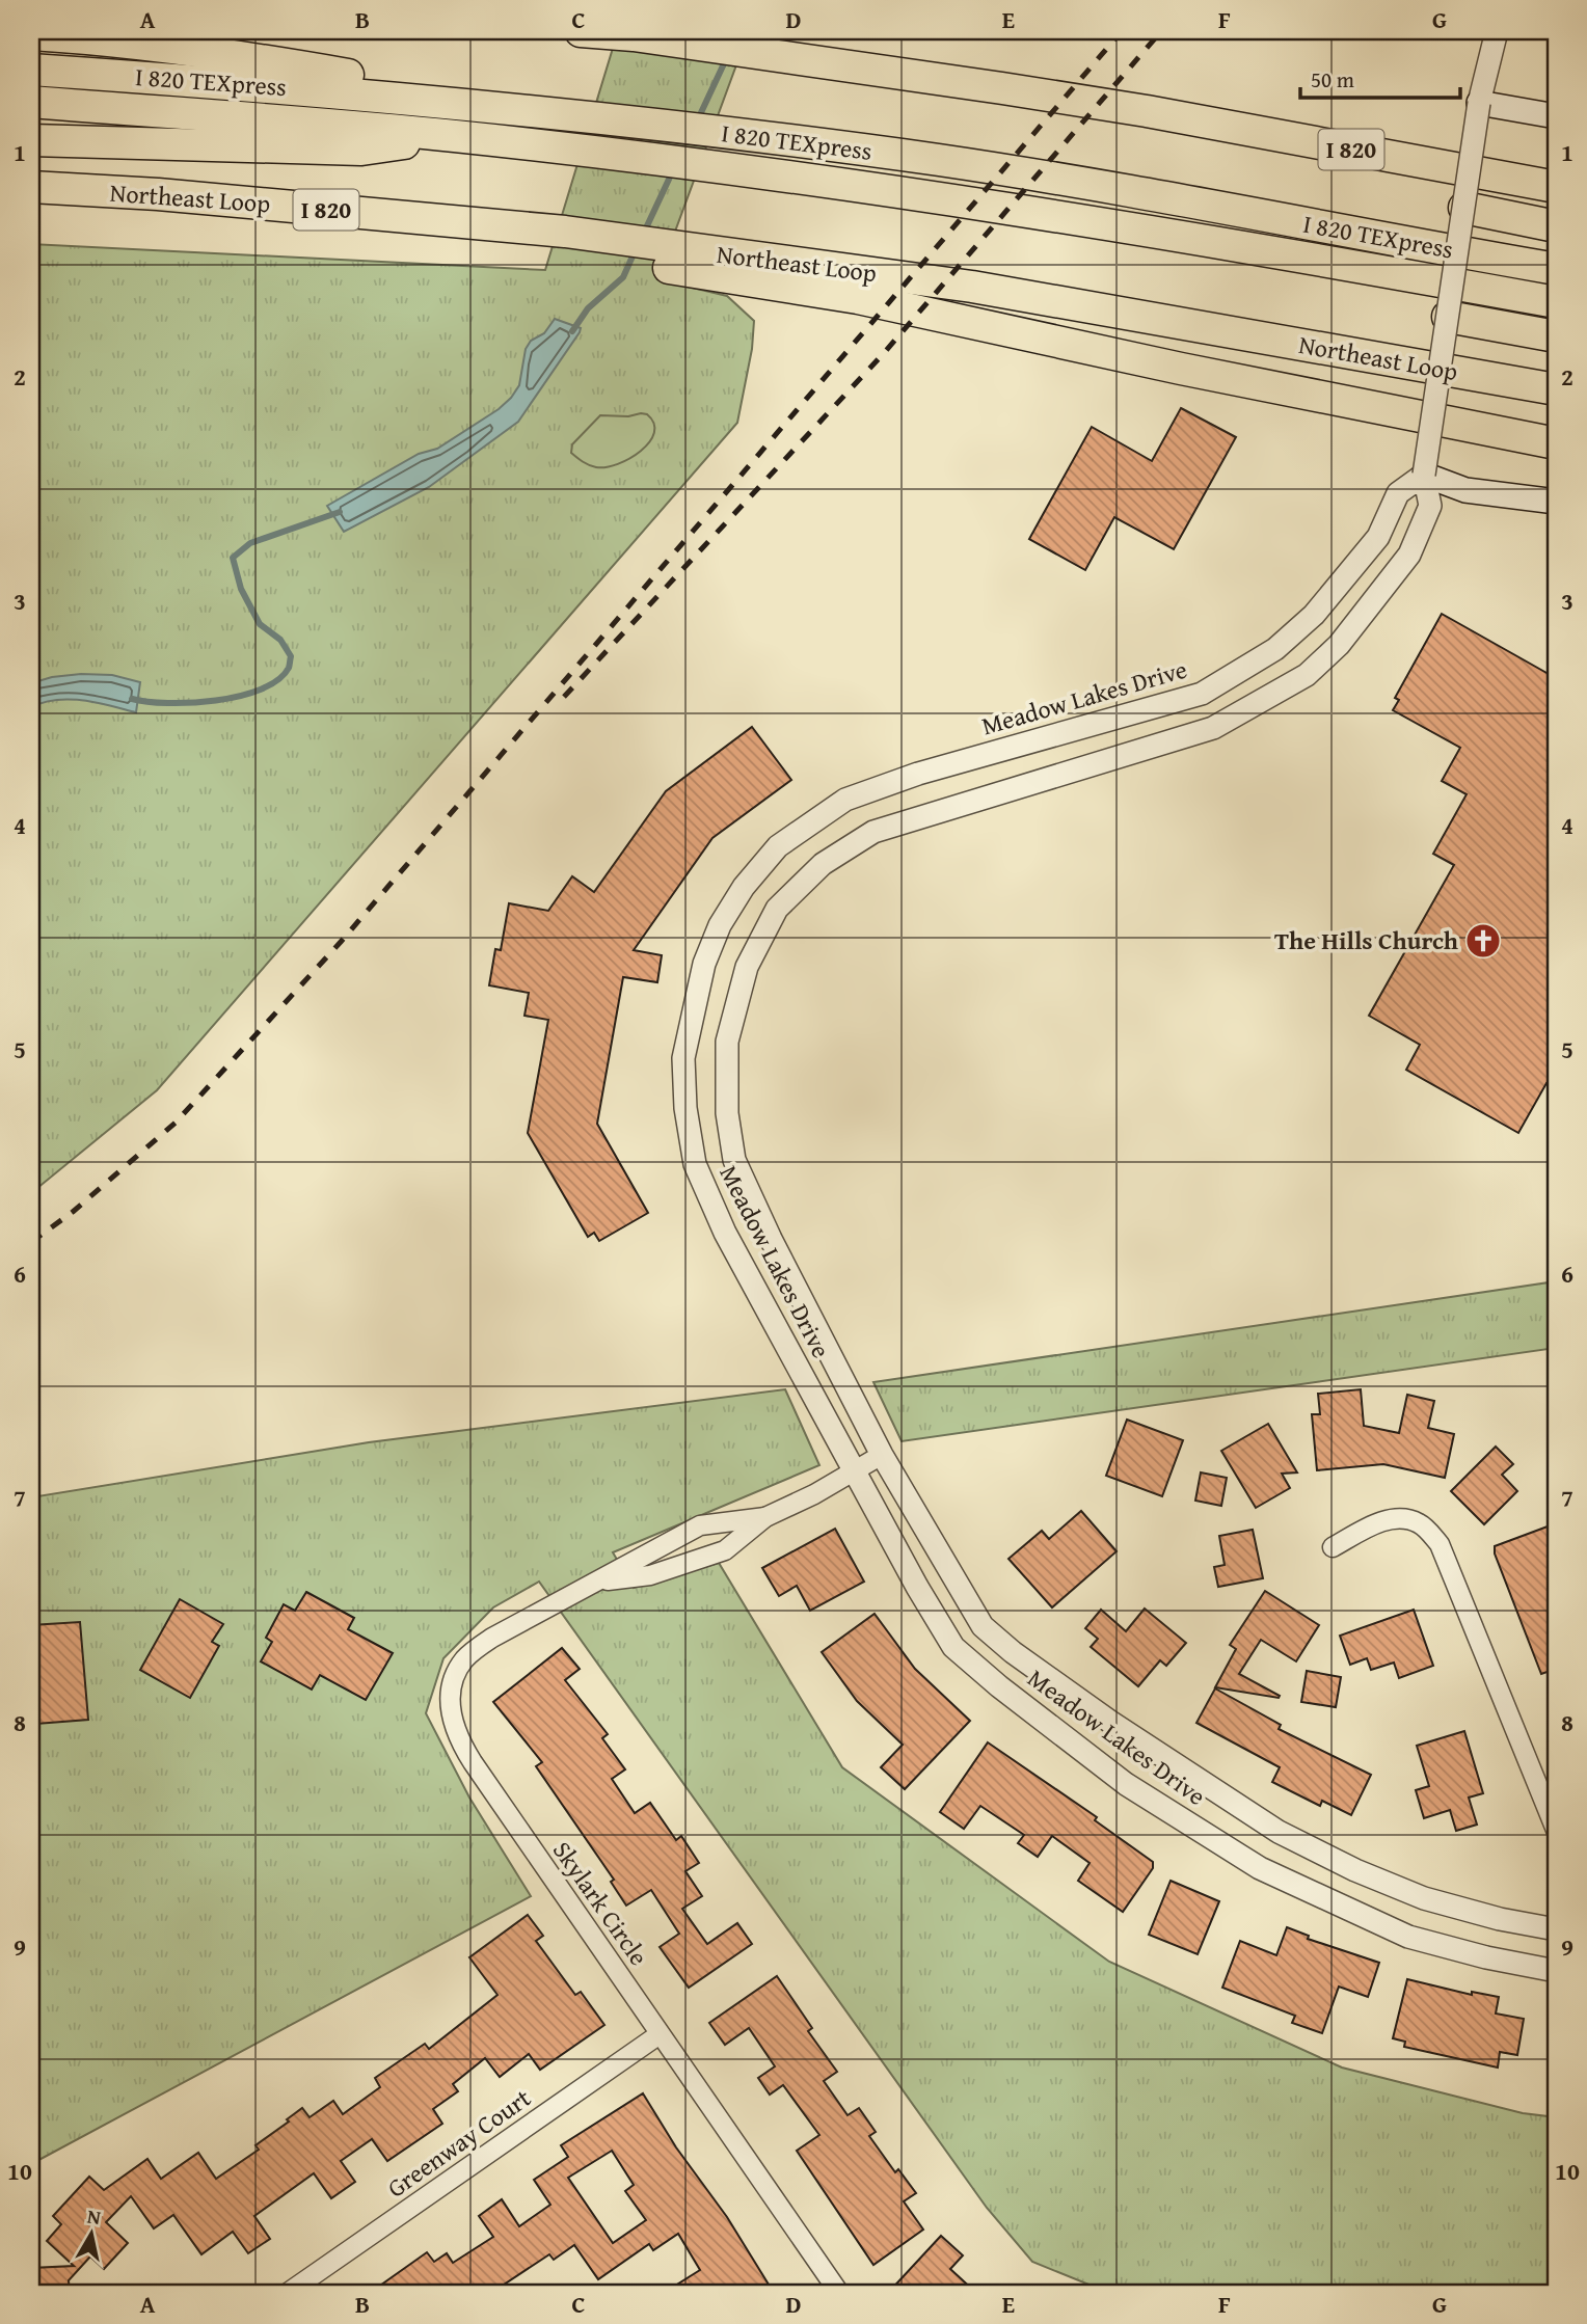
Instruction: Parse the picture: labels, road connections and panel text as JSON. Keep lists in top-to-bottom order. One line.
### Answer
{"streets":{"highway":["I 820 TEXpress","I 820","Northeast Loop"],"street":["Meadow Lakes Drive","Skylark Circle","Greenway Court"]},"crossings":[["Meadow Lakes Drive","Skylark Circle"],["Skylark Circle","Greenway Court"]],"places":{"church":["The Hills Church"]},"scale_bar":"50 m","north":"top","grid":{"columns":["A","B","C","D","E","F","G"],"rows":["1","2","3","4","5","6","7","8","9","10"]}}
